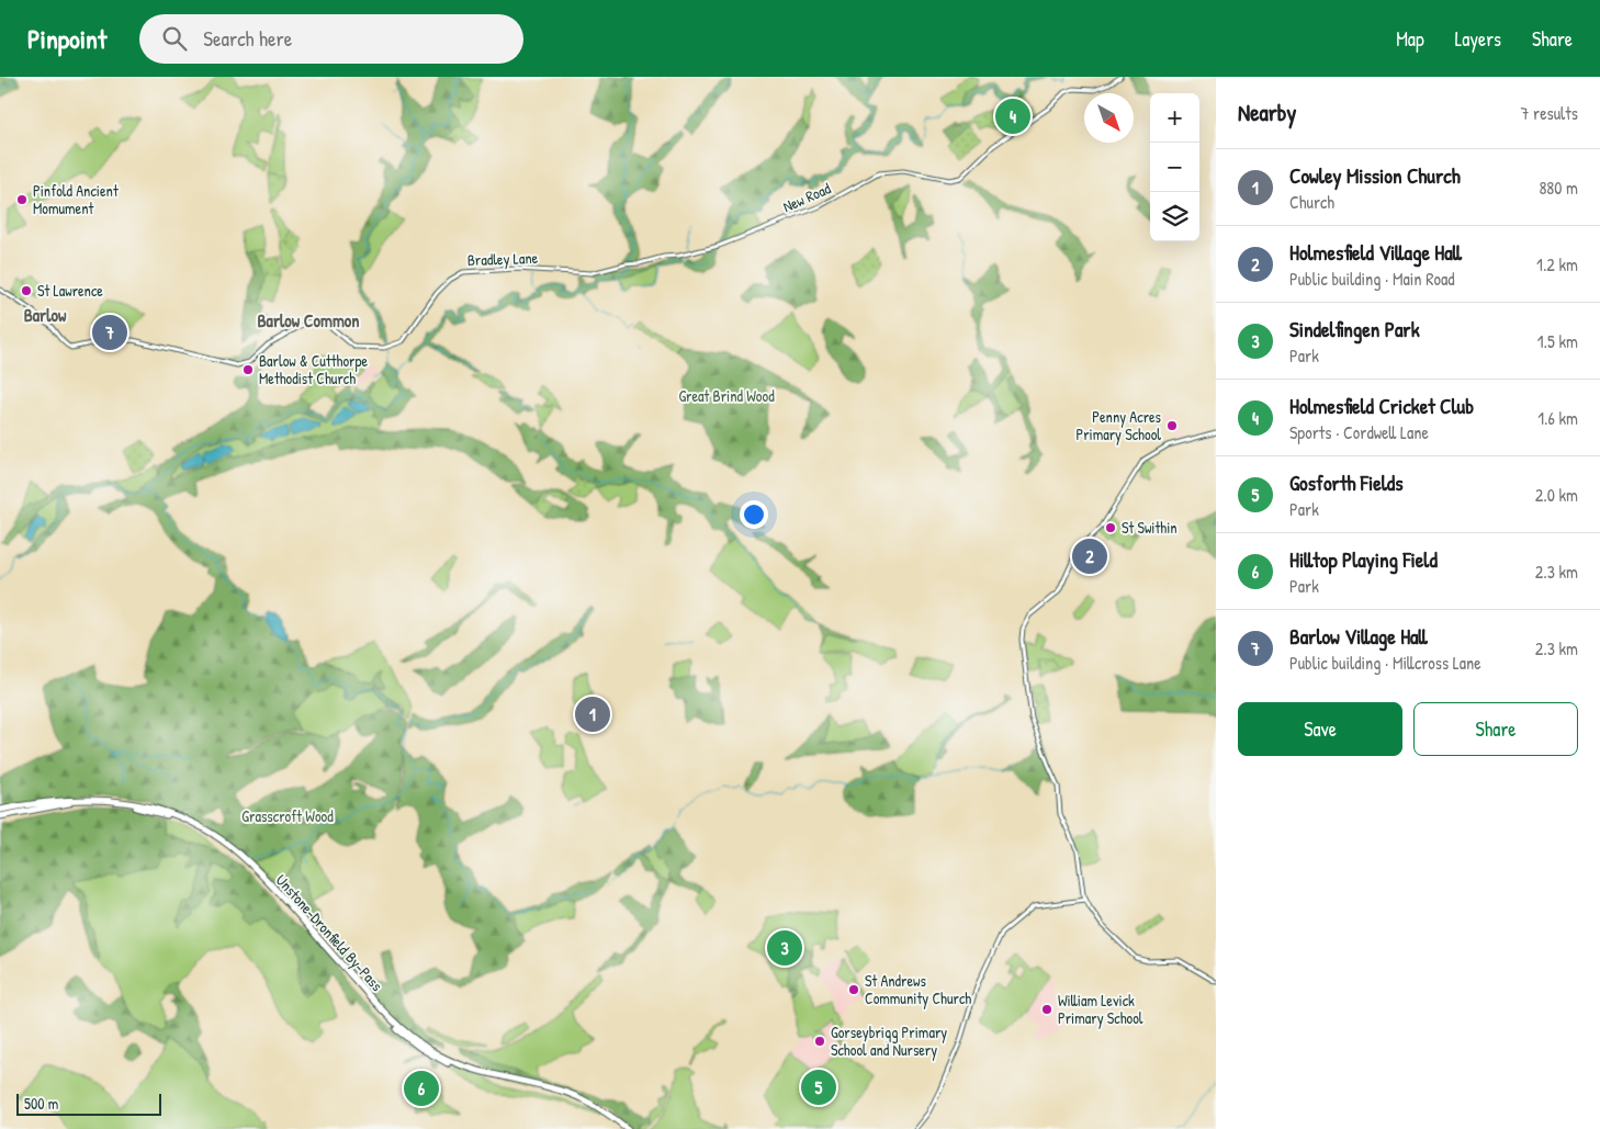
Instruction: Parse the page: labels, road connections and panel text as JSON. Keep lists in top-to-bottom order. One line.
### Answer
{"streets":{"highway":["Unstone-Dronfield By-Pass"],"main road":["New Road","Bradley Lane"]},"crossings":[["New Road","Bradley Lane"]],"districts":["Barlow","Barlow Common"],"parks":["Great Brind Wood","Grasscroft Wood"],"places":["Pinfold Ancient Momument","St Lawrence","Barlow & Cutthorpe Methodist Church","Penny Acres Primary School","St Swithin","St Andrews Community Church","William Levick Primary School","Gorseybrigg Primary School and Nursery"],"scale_bar":"500 m","north":"bottom right","page":{"header":"Pinpoint","search":"Search here","nav":["Map","Layers","Share"],"heading":["Nearby","7 results"],"map_buttons":["+","−"],"pins":["4","7","2","1","3","5","6"],"list":[{"mark":"1","name":"Cowley Mission Church","note":"Church","value":"880 m"},{"mark":"2","name":"Holmesfield Village Hall","note":"Public building · Main Road","value":"1.2 km"},{"mark":"3","name":"Sindelfingen Park","note":"Park","value":"1.5 km"},{"mark":"4","name":"Holmesfield Cricket Club","note":"Sports · Cordwell Lane","value":"1.6 km"},{"mark":"5","name":"Gosforth Fields","note":"Park","value":"2.0 km"},{"mark":"6","name":"Hilltop Playing Field","note":"Park","value":"2.3 km"},{"mark":"7","name":"Barlow Village Hall","note":"Public building · Millcross Lane","value":"2.3 km"}],"buttons":["Save","Share"],"scale":"500 m"}}
